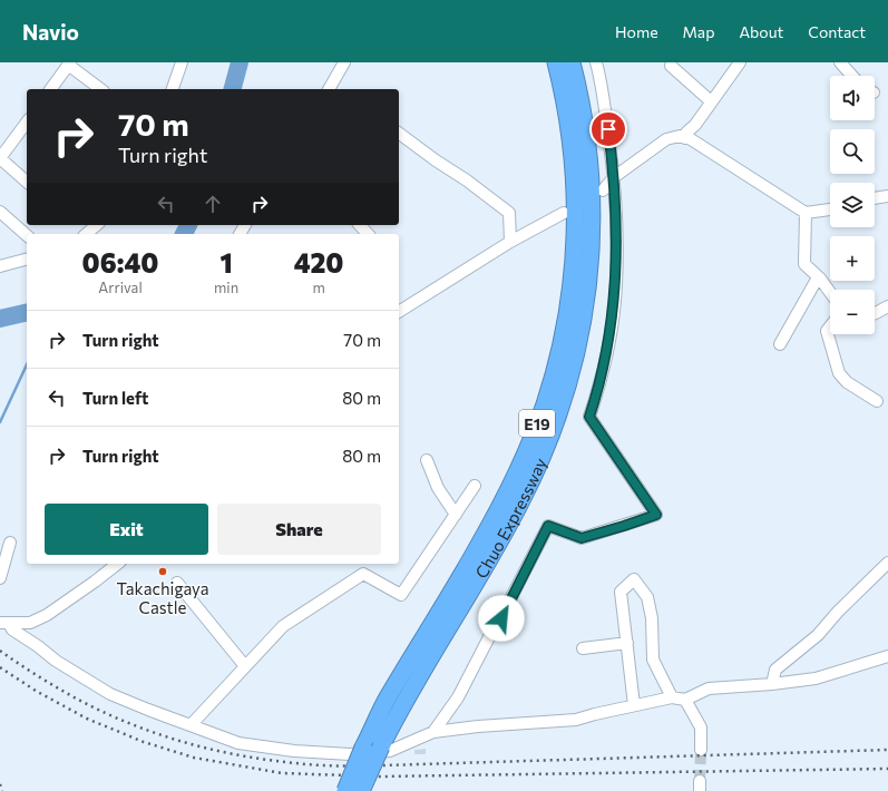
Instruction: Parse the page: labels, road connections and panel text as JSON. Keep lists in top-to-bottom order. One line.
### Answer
{"streets":{"highway":["E19","Chuo Expressway"]},"places":["Takachigaya Castle"],"page":{"header":"Navio","nav":["Home","Map","About","Contact"],"map_buttons":["+","−"],"turn":["70 m","Turn right"],"eta":["06:40","Arrival","1","min","420","m"],"list":[{"name":"Turn right","value":"70 m"},{"name":"Turn left","value":"80 m"},{"name":"Turn right","value":"80 m"}],"buttons":["Exit","Share"]}}
